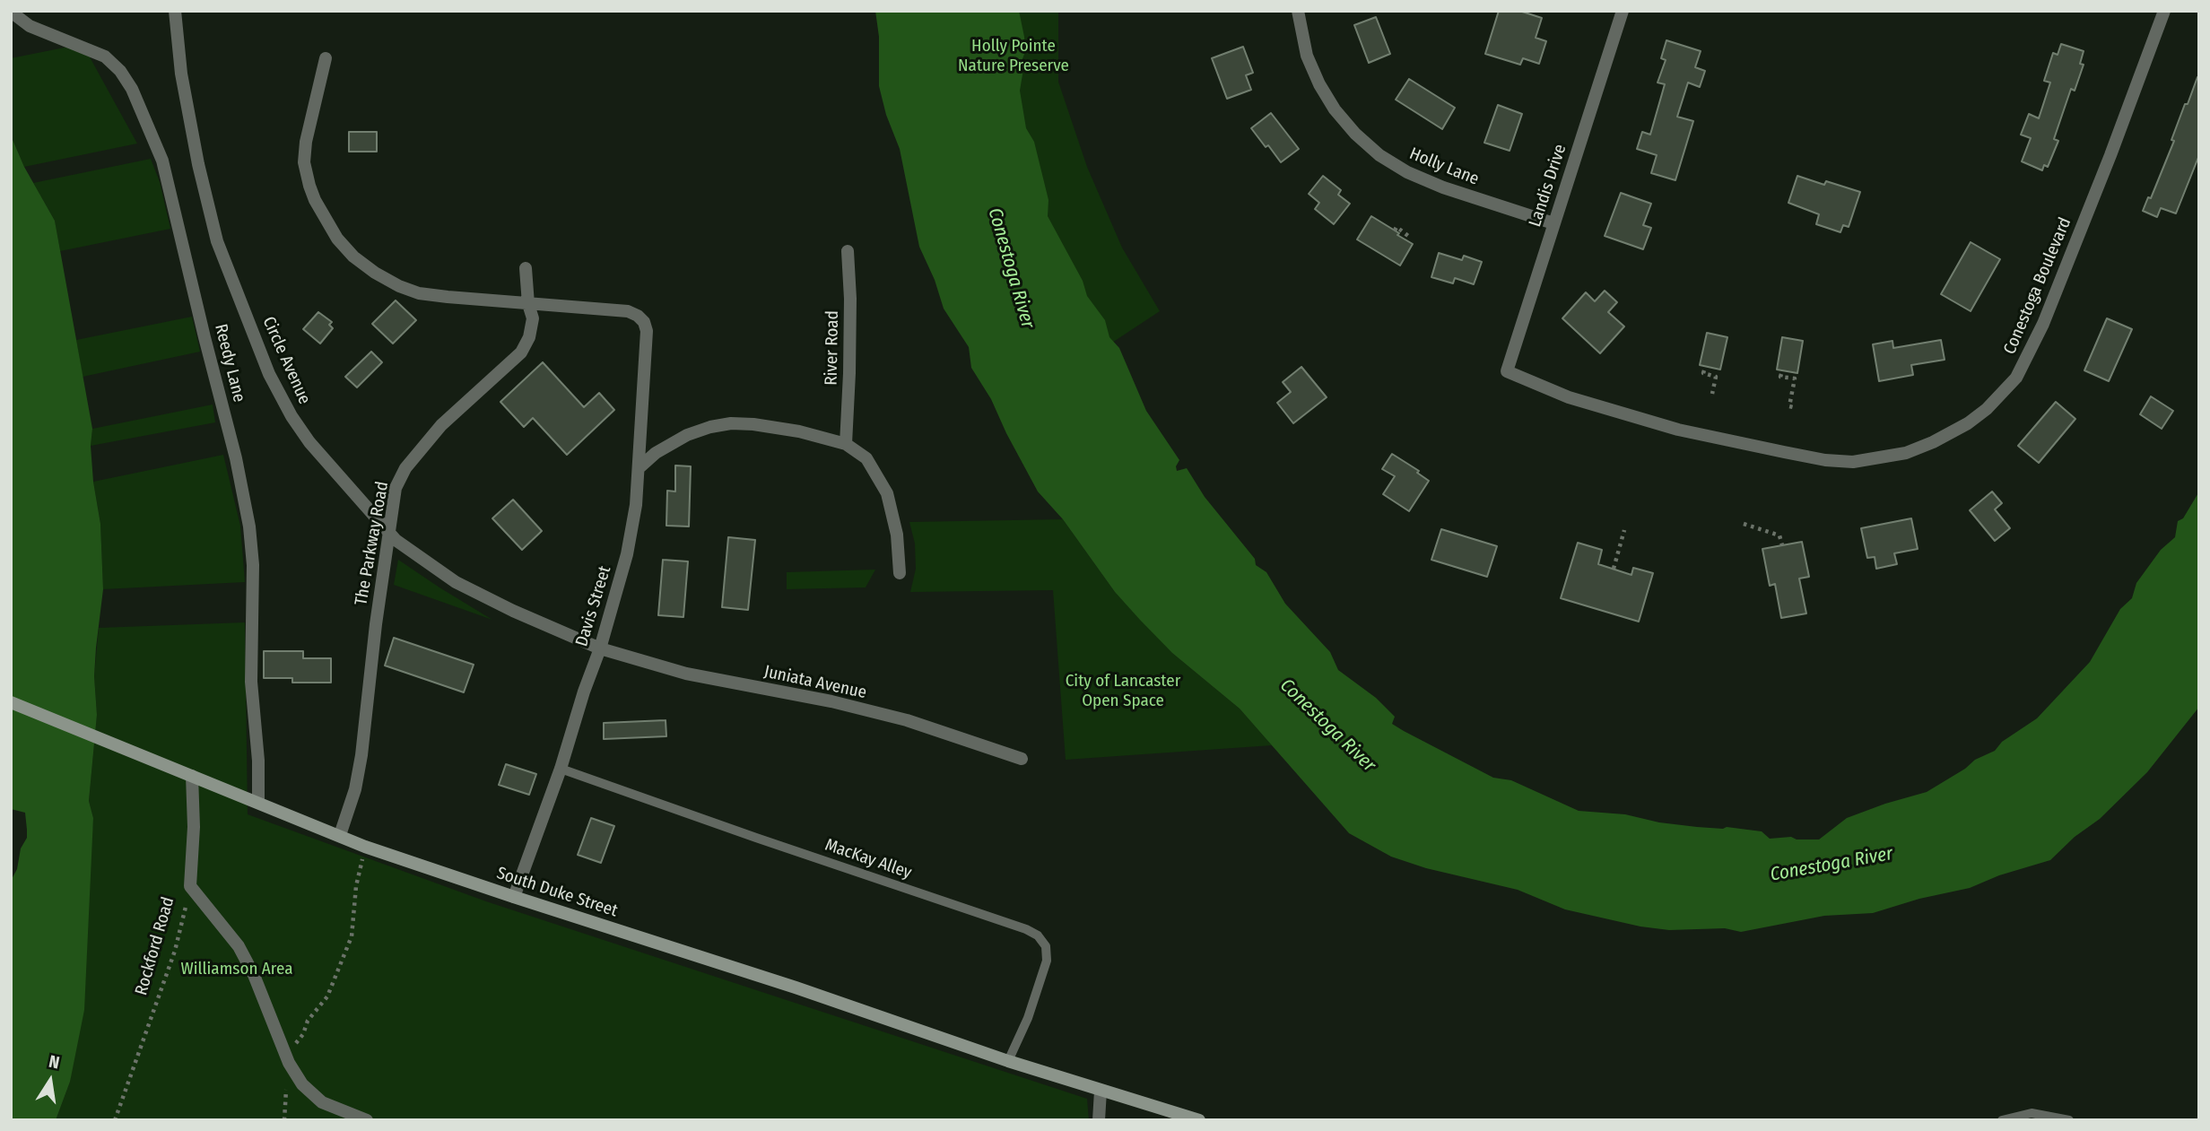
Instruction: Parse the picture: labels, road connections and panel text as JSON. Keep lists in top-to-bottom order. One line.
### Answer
{"streets":{"main road":["South Duke Street"],"street":["Holly Lane","Landis Drive","Conestoga Boulevard","River Road","Circle Avenue","Reedy Lane","The Parkway Road","Davis Street","Juniata Avenue","Rockford Road"],"lane":["MacKay Alley"]},"crossings":[["Holly Lane","Landis Drive"],["Landis Drive","Conestoga Boulevard"],["Circle Avenue","The Parkway Road"],["Circle Avenue","Davis Street"],["Circle Avenue","Juniata Avenue"],["Reedy Lane","South Duke Street"],["The Parkway Road","Davis Street"],["The Parkway Road","South Duke Street"],["Davis Street","Juniata Avenue"],["Davis Street","MacKay Alley"],["Davis Street","South Duke Street"],["MacKay Alley","South Duke Street"],["South Duke Street","Rockford Road"]],"water":["Conestoga River"],"parks":["Holly Pointe Nature Preserve","City of Lancaster Open Space","Williamson Area"],"north":"top"}
